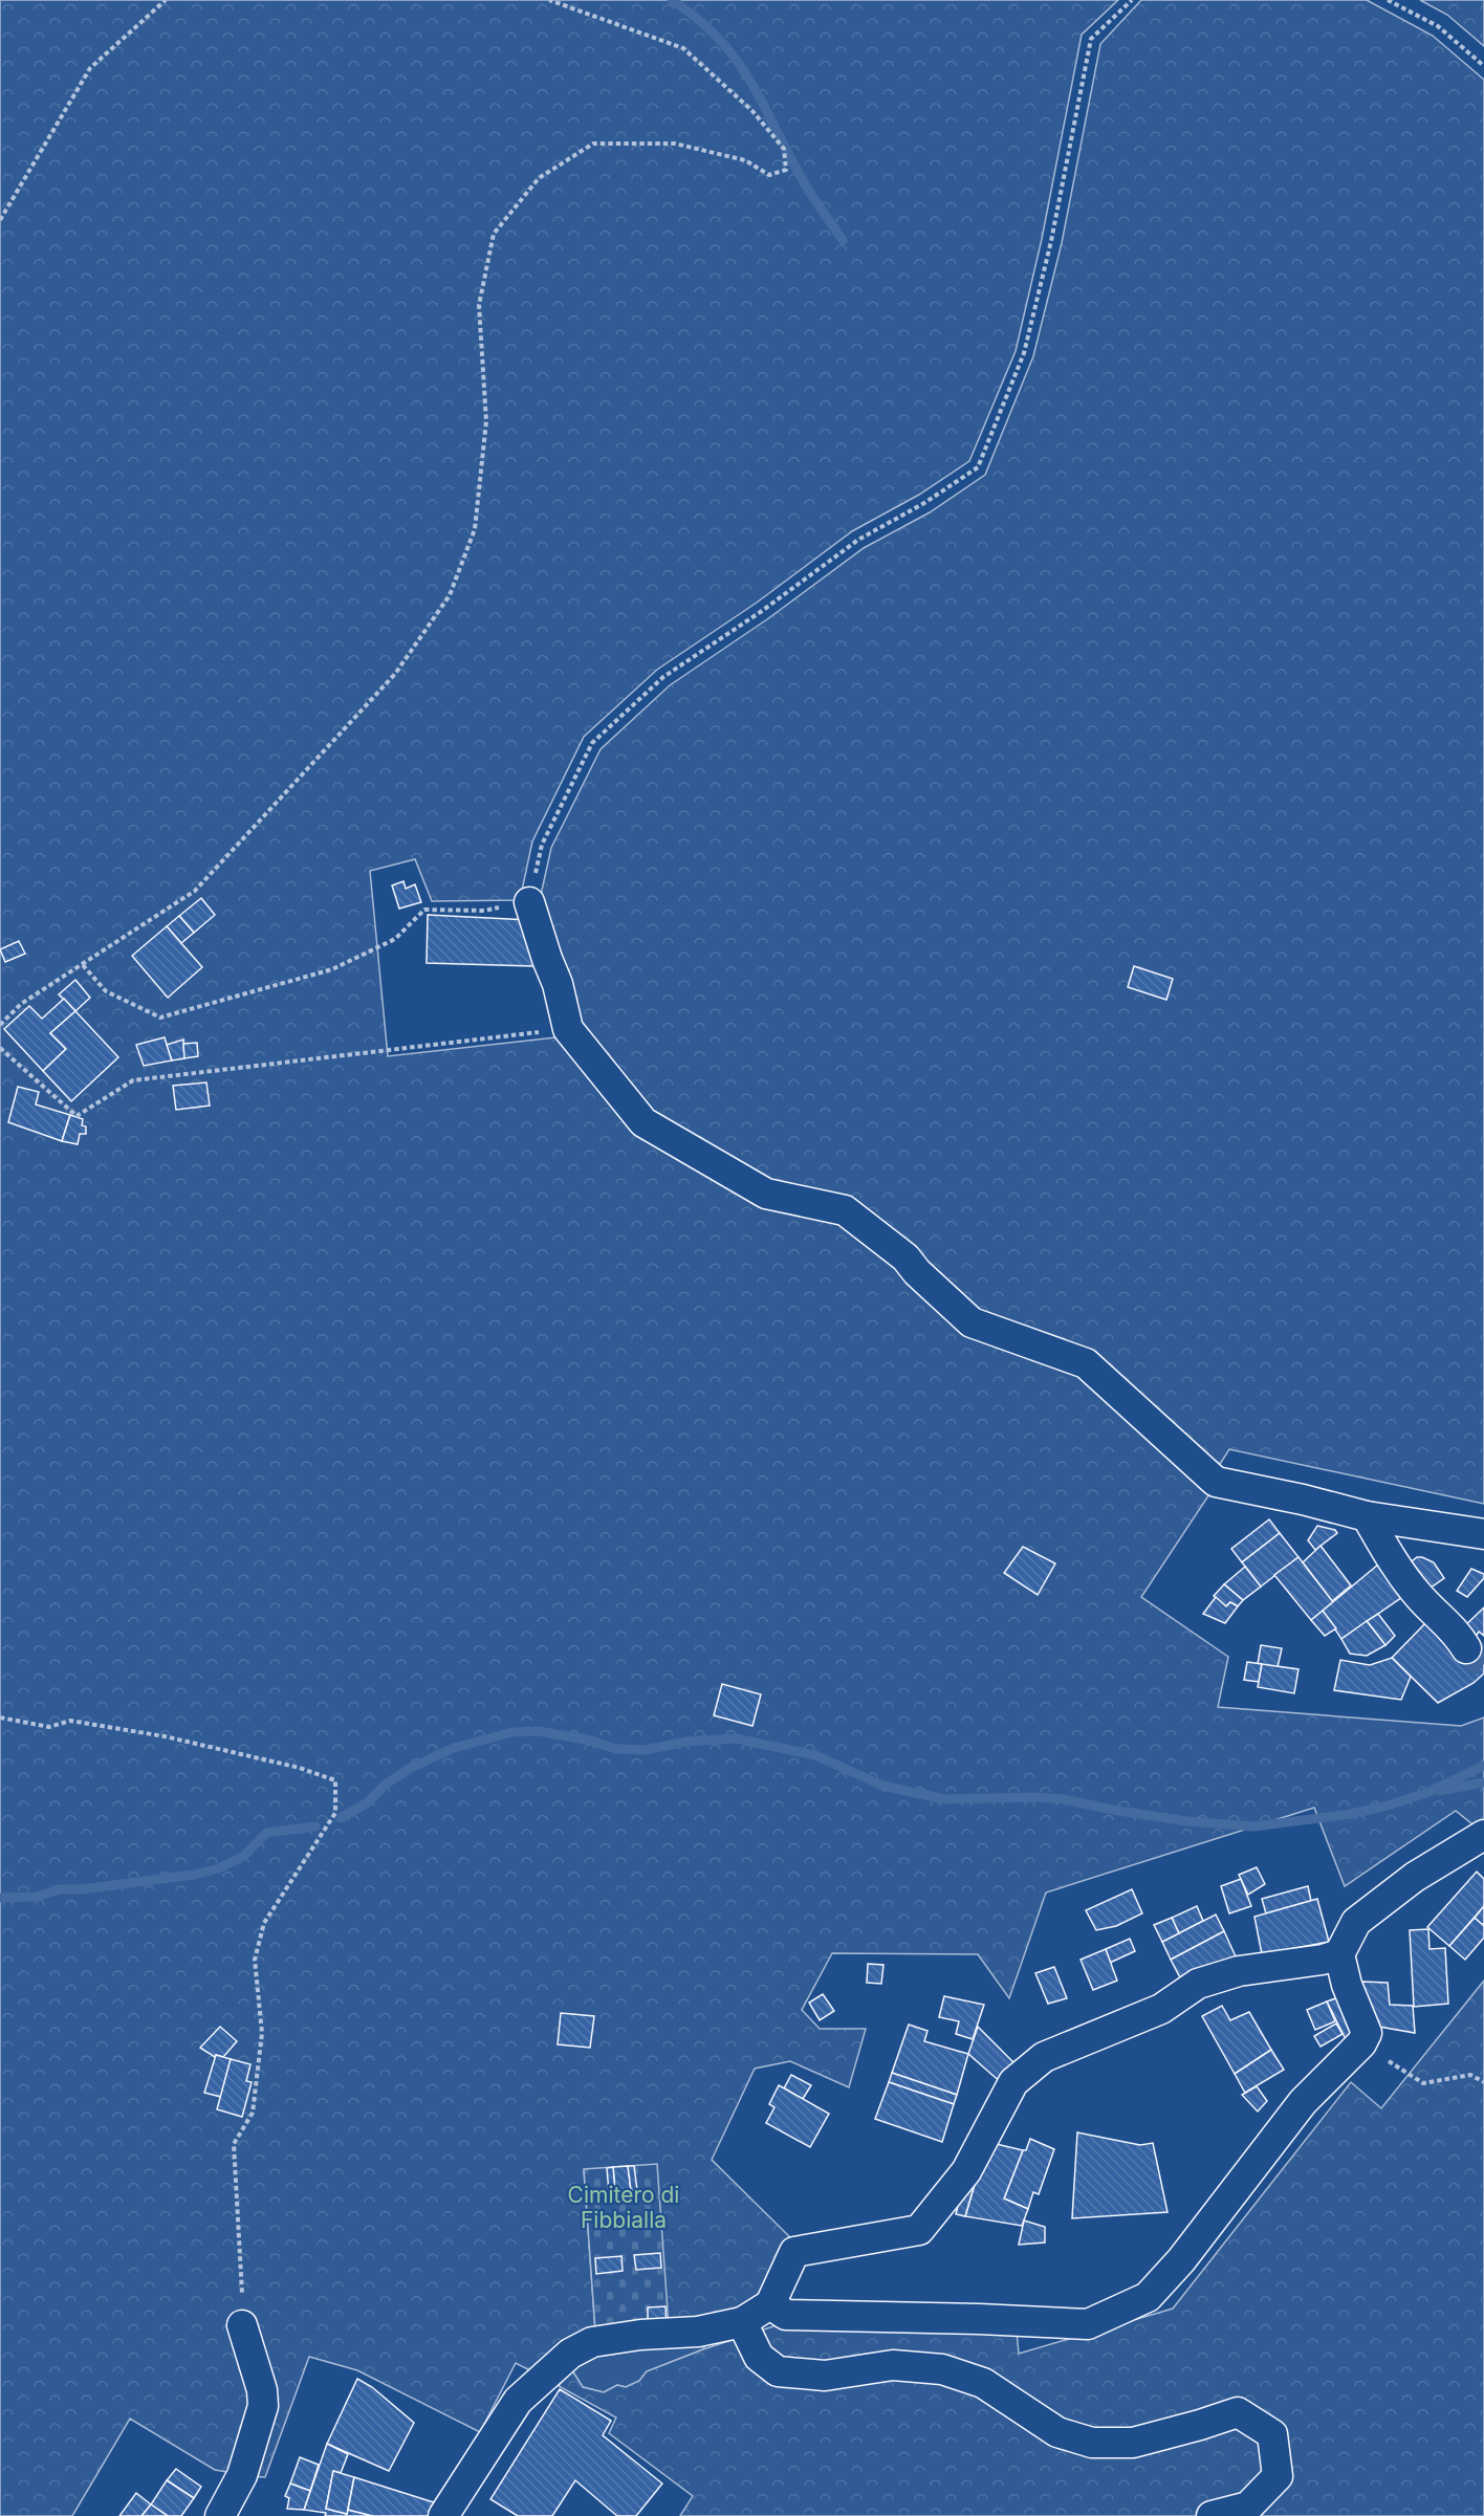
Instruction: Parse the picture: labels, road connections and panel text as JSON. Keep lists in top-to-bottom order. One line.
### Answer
{"parks":["Cimitero di Fibbialla"]}
